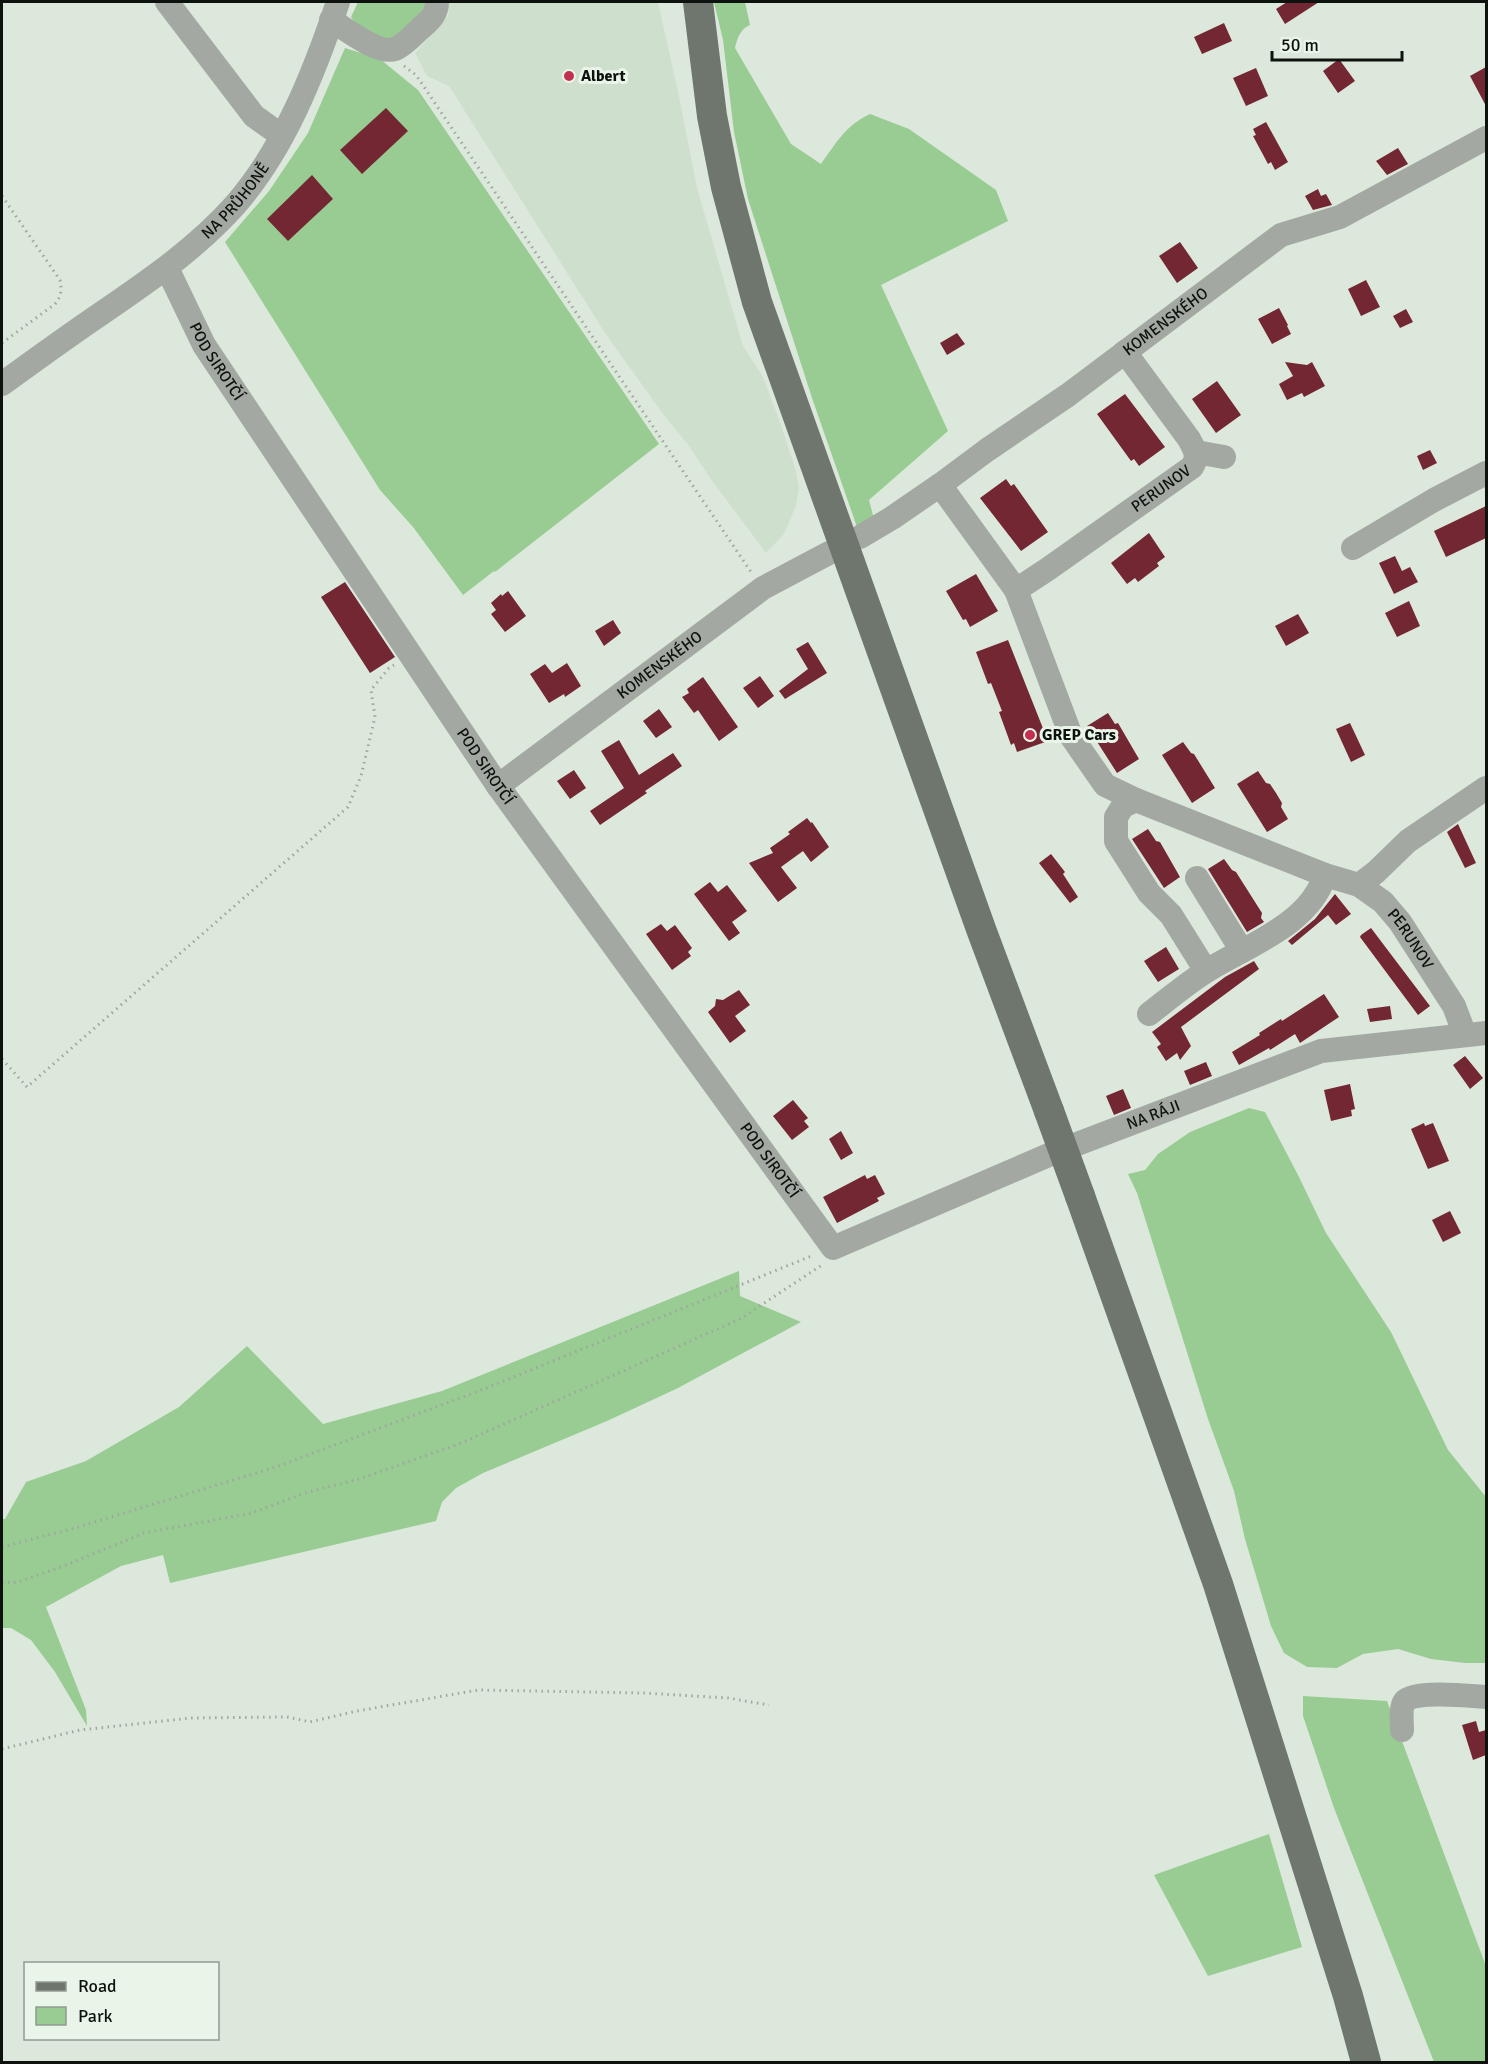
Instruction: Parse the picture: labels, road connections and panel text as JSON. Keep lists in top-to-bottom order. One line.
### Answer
{"streets":{"street":["NA PRŮHONĚ","KOMENSKÉHO","POD SIROTČÍ","PERUNOV","NA RÁJI"]},"crossings":[["NA PRŮHONĚ","POD SIROTČÍ"],["KOMENSKÉHO","POD SIROTČÍ"],["KOMENSKÉHO","PERUNOV"],["POD SIROTČÍ","NA RÁJI"],["PERUNOV","NA RÁJI"]],"places":["Albert","GREP Cars"],"legend":["Road","Park"],"scale_bar":"50 m"}
